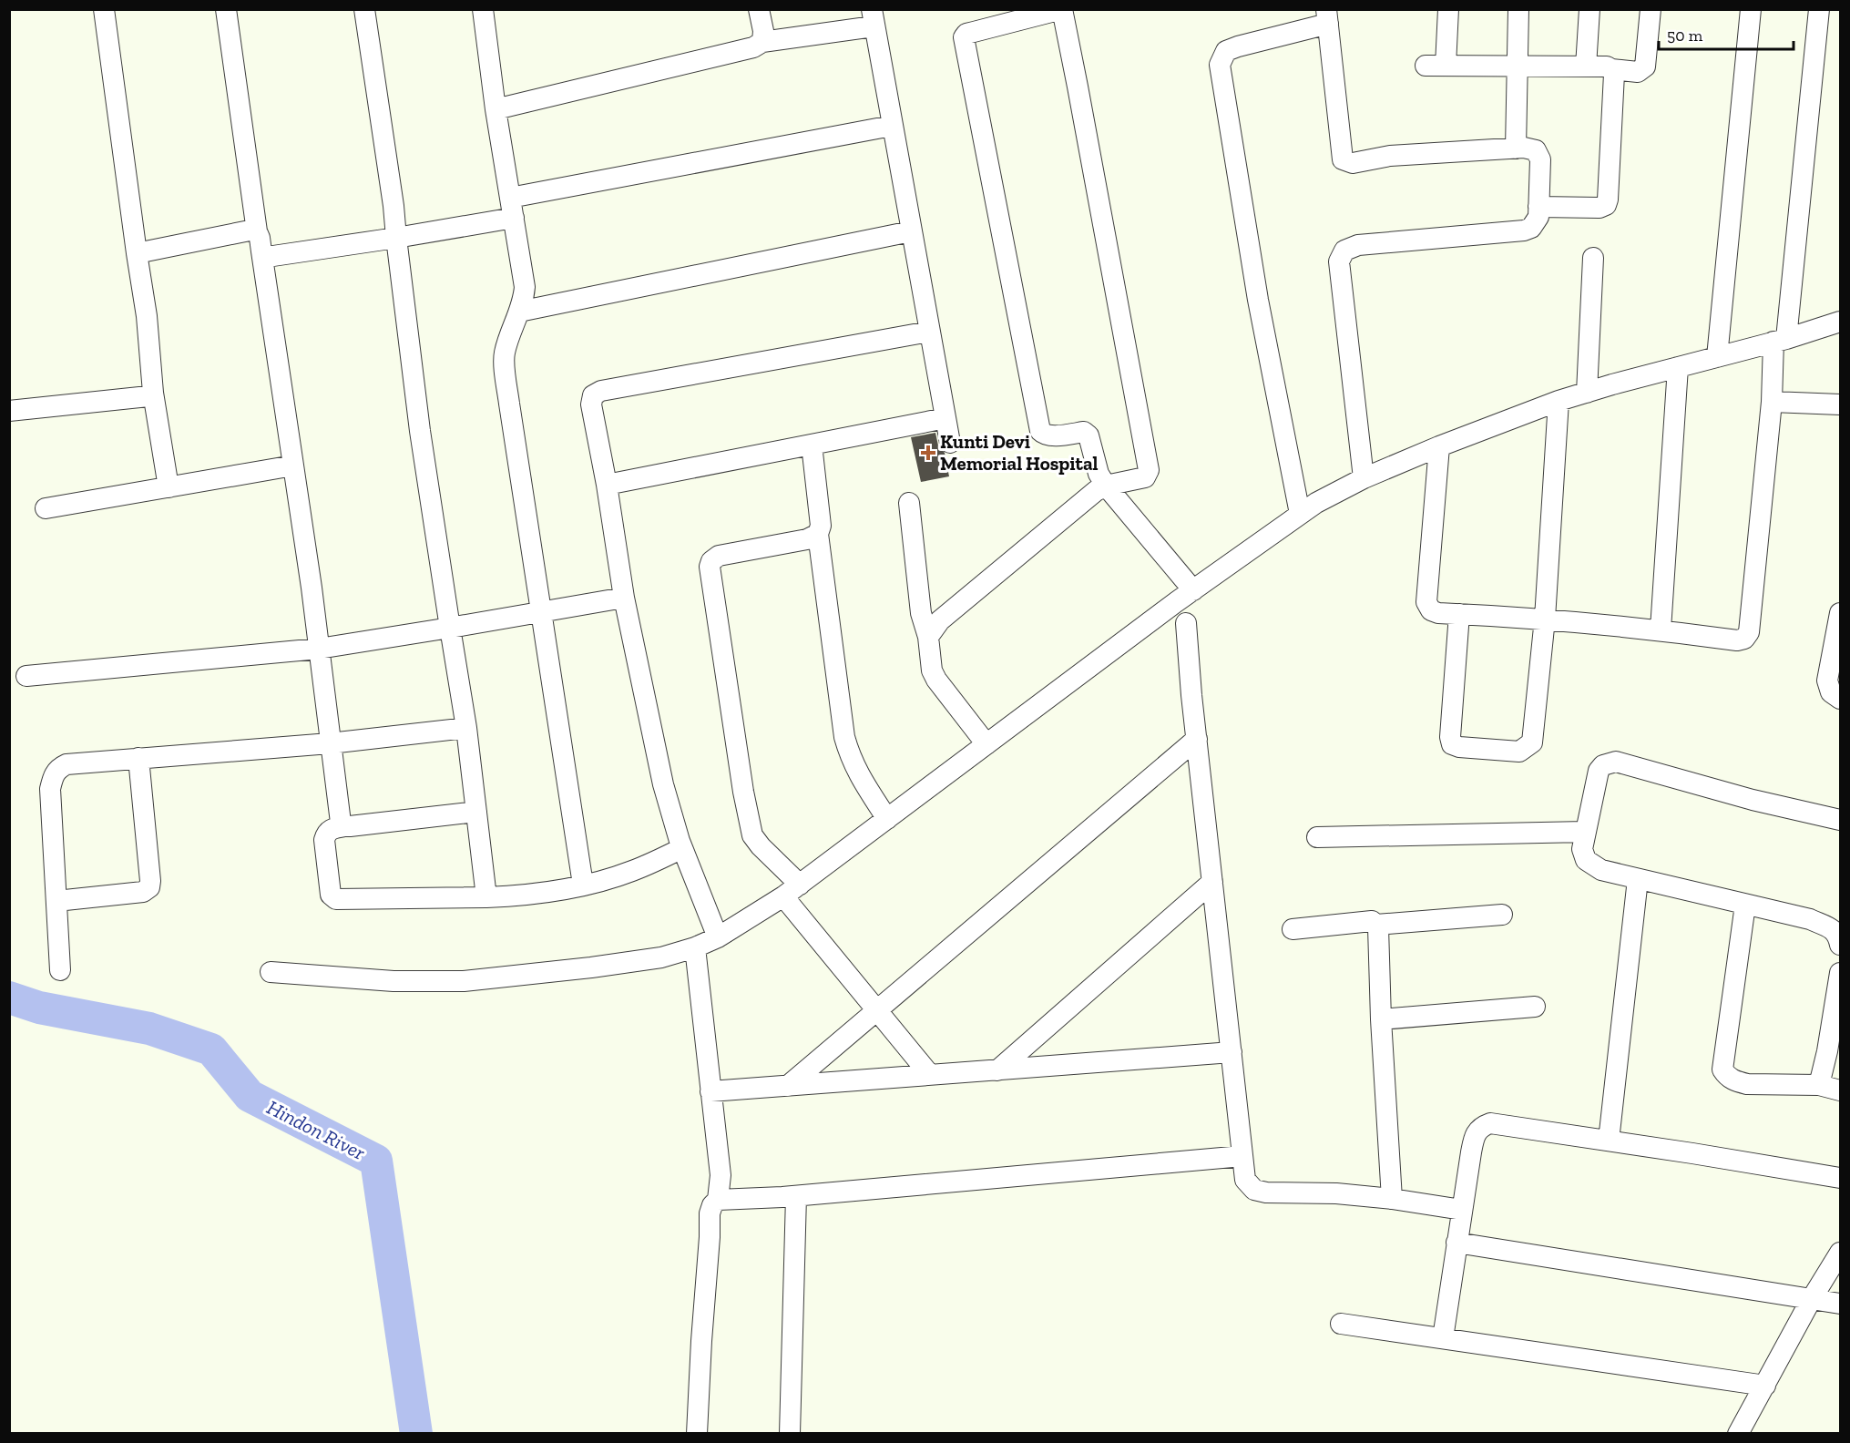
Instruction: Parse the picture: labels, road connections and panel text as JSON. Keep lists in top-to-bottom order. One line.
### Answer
{"water":["Hindon River"],"places":{"health":["Kunti Devi Memorial Hospital"]},"scale_bar":"50 m"}
